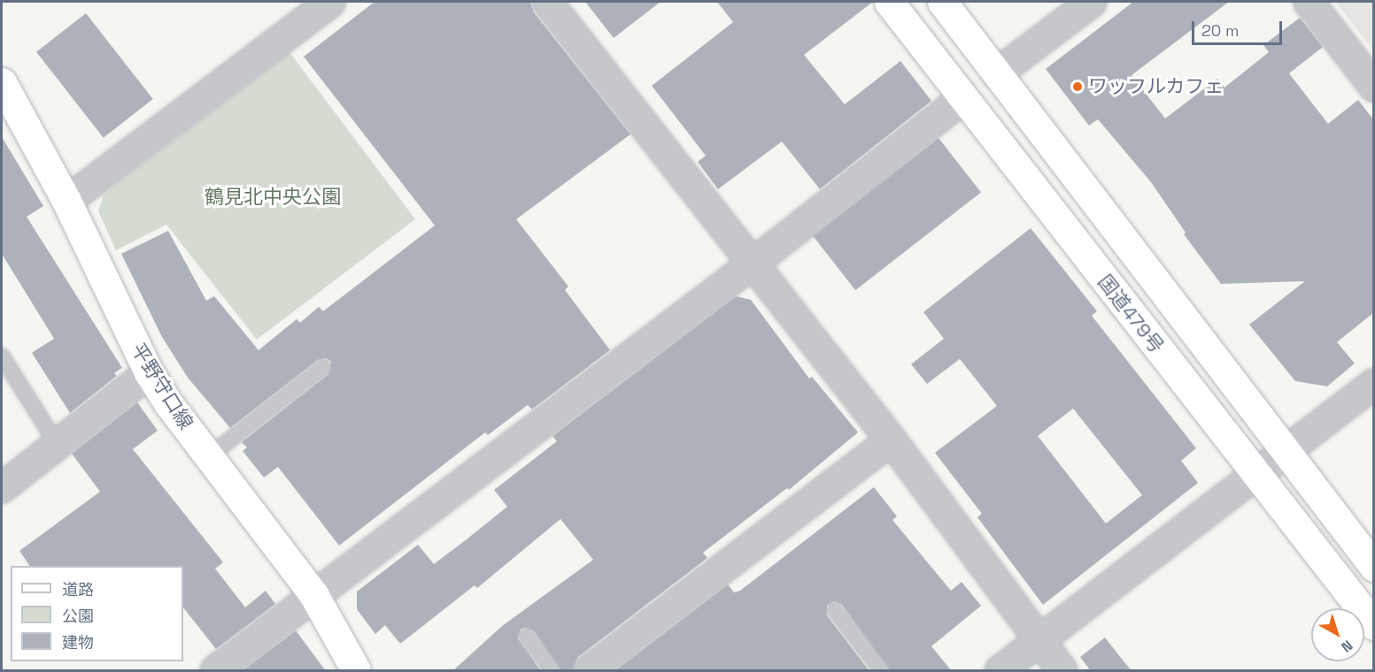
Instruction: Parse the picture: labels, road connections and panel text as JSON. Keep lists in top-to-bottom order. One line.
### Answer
{"streets":{"main road":["国道479号","平野守口線"]},"parks":["鶴見北中央公園"],"places":["ワッフルカフェ"],"legend":["道路","公園","建物"],"scale_bar":"20 m","north":"bottom right"}
